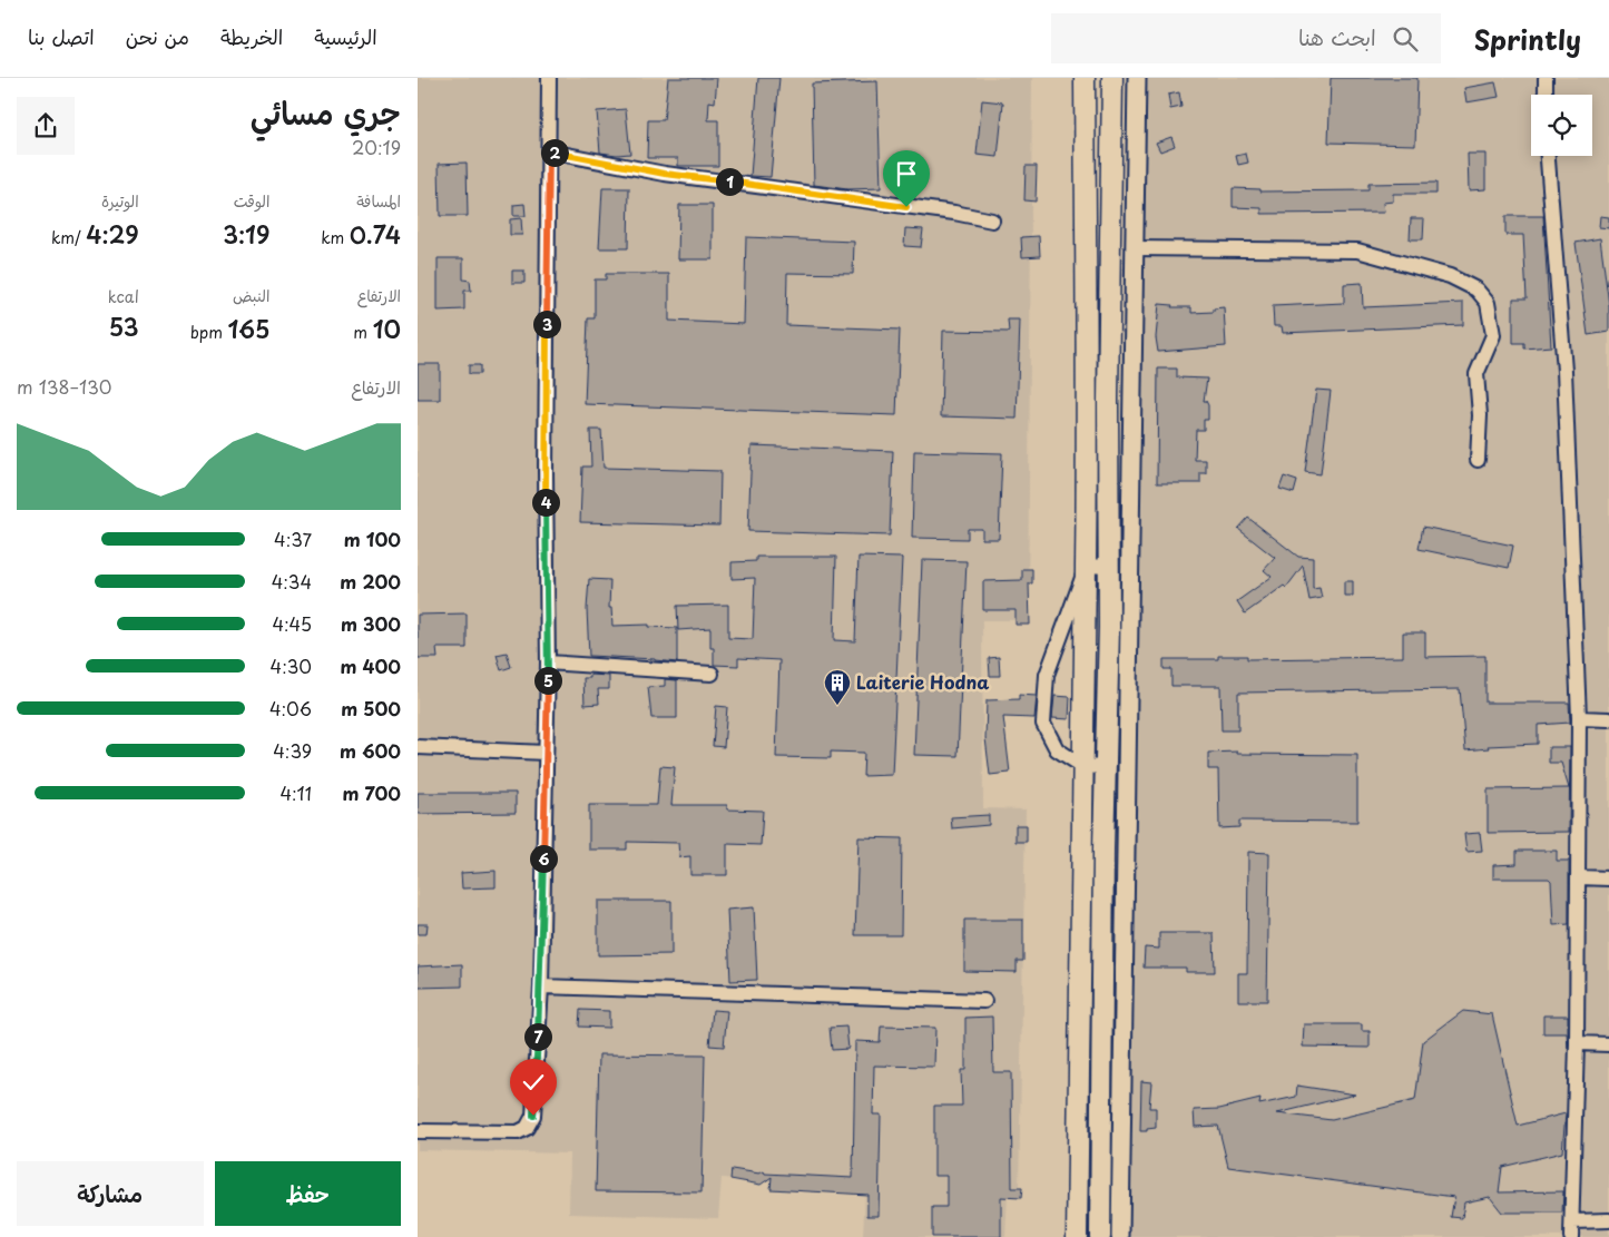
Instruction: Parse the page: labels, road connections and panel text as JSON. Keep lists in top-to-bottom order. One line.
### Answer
{"places":{"building":["Laiterie Hodna"]},"page":{"header":"Sprintly","search":"ابحث هنا","nav":["الرئيسية","الخريطة","من نحن","اتصل بنا"],"heading":["جري مسائي","20:19"],"pins":["2","1","3","4","5","6","7"],"stats":[["المسافة","0.74 km"],["الوقت","3:19"],["الوتيرة","4:29 /km"],["الارتفاع","10 m"],["النبض","165 bpm"],["kcal","53"]],"chart":["الارتفاع","130–138 m"],"list":[{"name":"100 m","note":"4:37"},{"name":"200 m","note":"4:34"},{"name":"300 m","note":"4:45"},{"name":"400 m","note":"4:30"},{"name":"500 m","note":"4:06"},{"name":"600 m","note":"4:39"},{"name":"700 m","note":"4:11"}],"buttons":["حفظ","مشاركة"]}}
